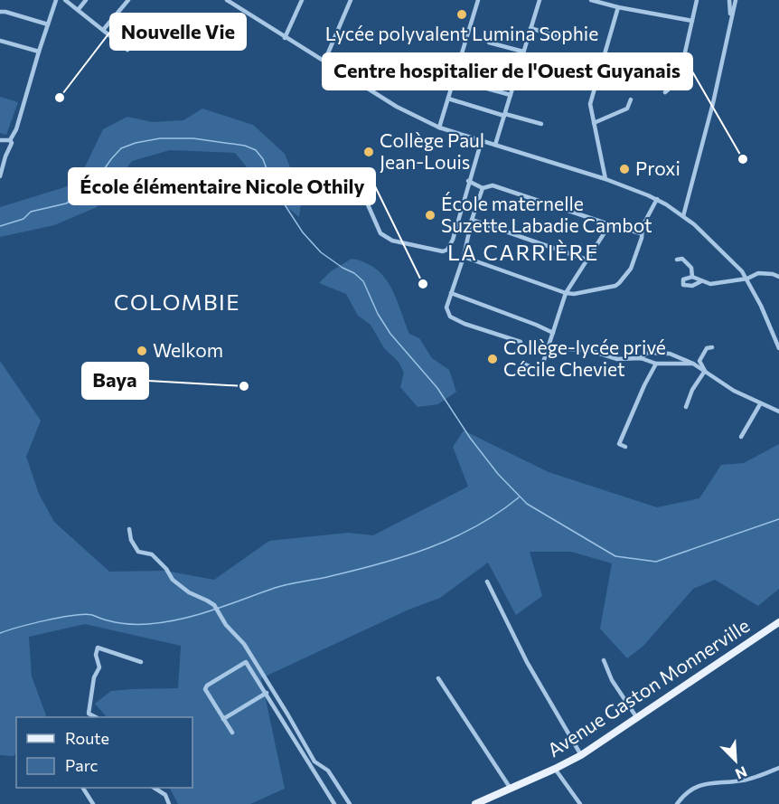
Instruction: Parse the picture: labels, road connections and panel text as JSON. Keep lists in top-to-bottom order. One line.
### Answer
{"streets":{"main road":["Avenue Gaston Monnerville"]},"districts":["LA CARRIÈRE","COLOMBIE"],"places":["Lycée polyvalent Lumina Sophie","Nouvelle Vie","Collège Paul Jean-Louis","Centre hospitalier de l'Ouest Guyanais","Proxi","École maternelle Suzette Labadie Cambot","École élémentaire Nicole Othily","Welkom","Collège-lycée privé Cécile Cheviet","Baya"],"legend":["Route","Parc"],"north":"bottom right"}
